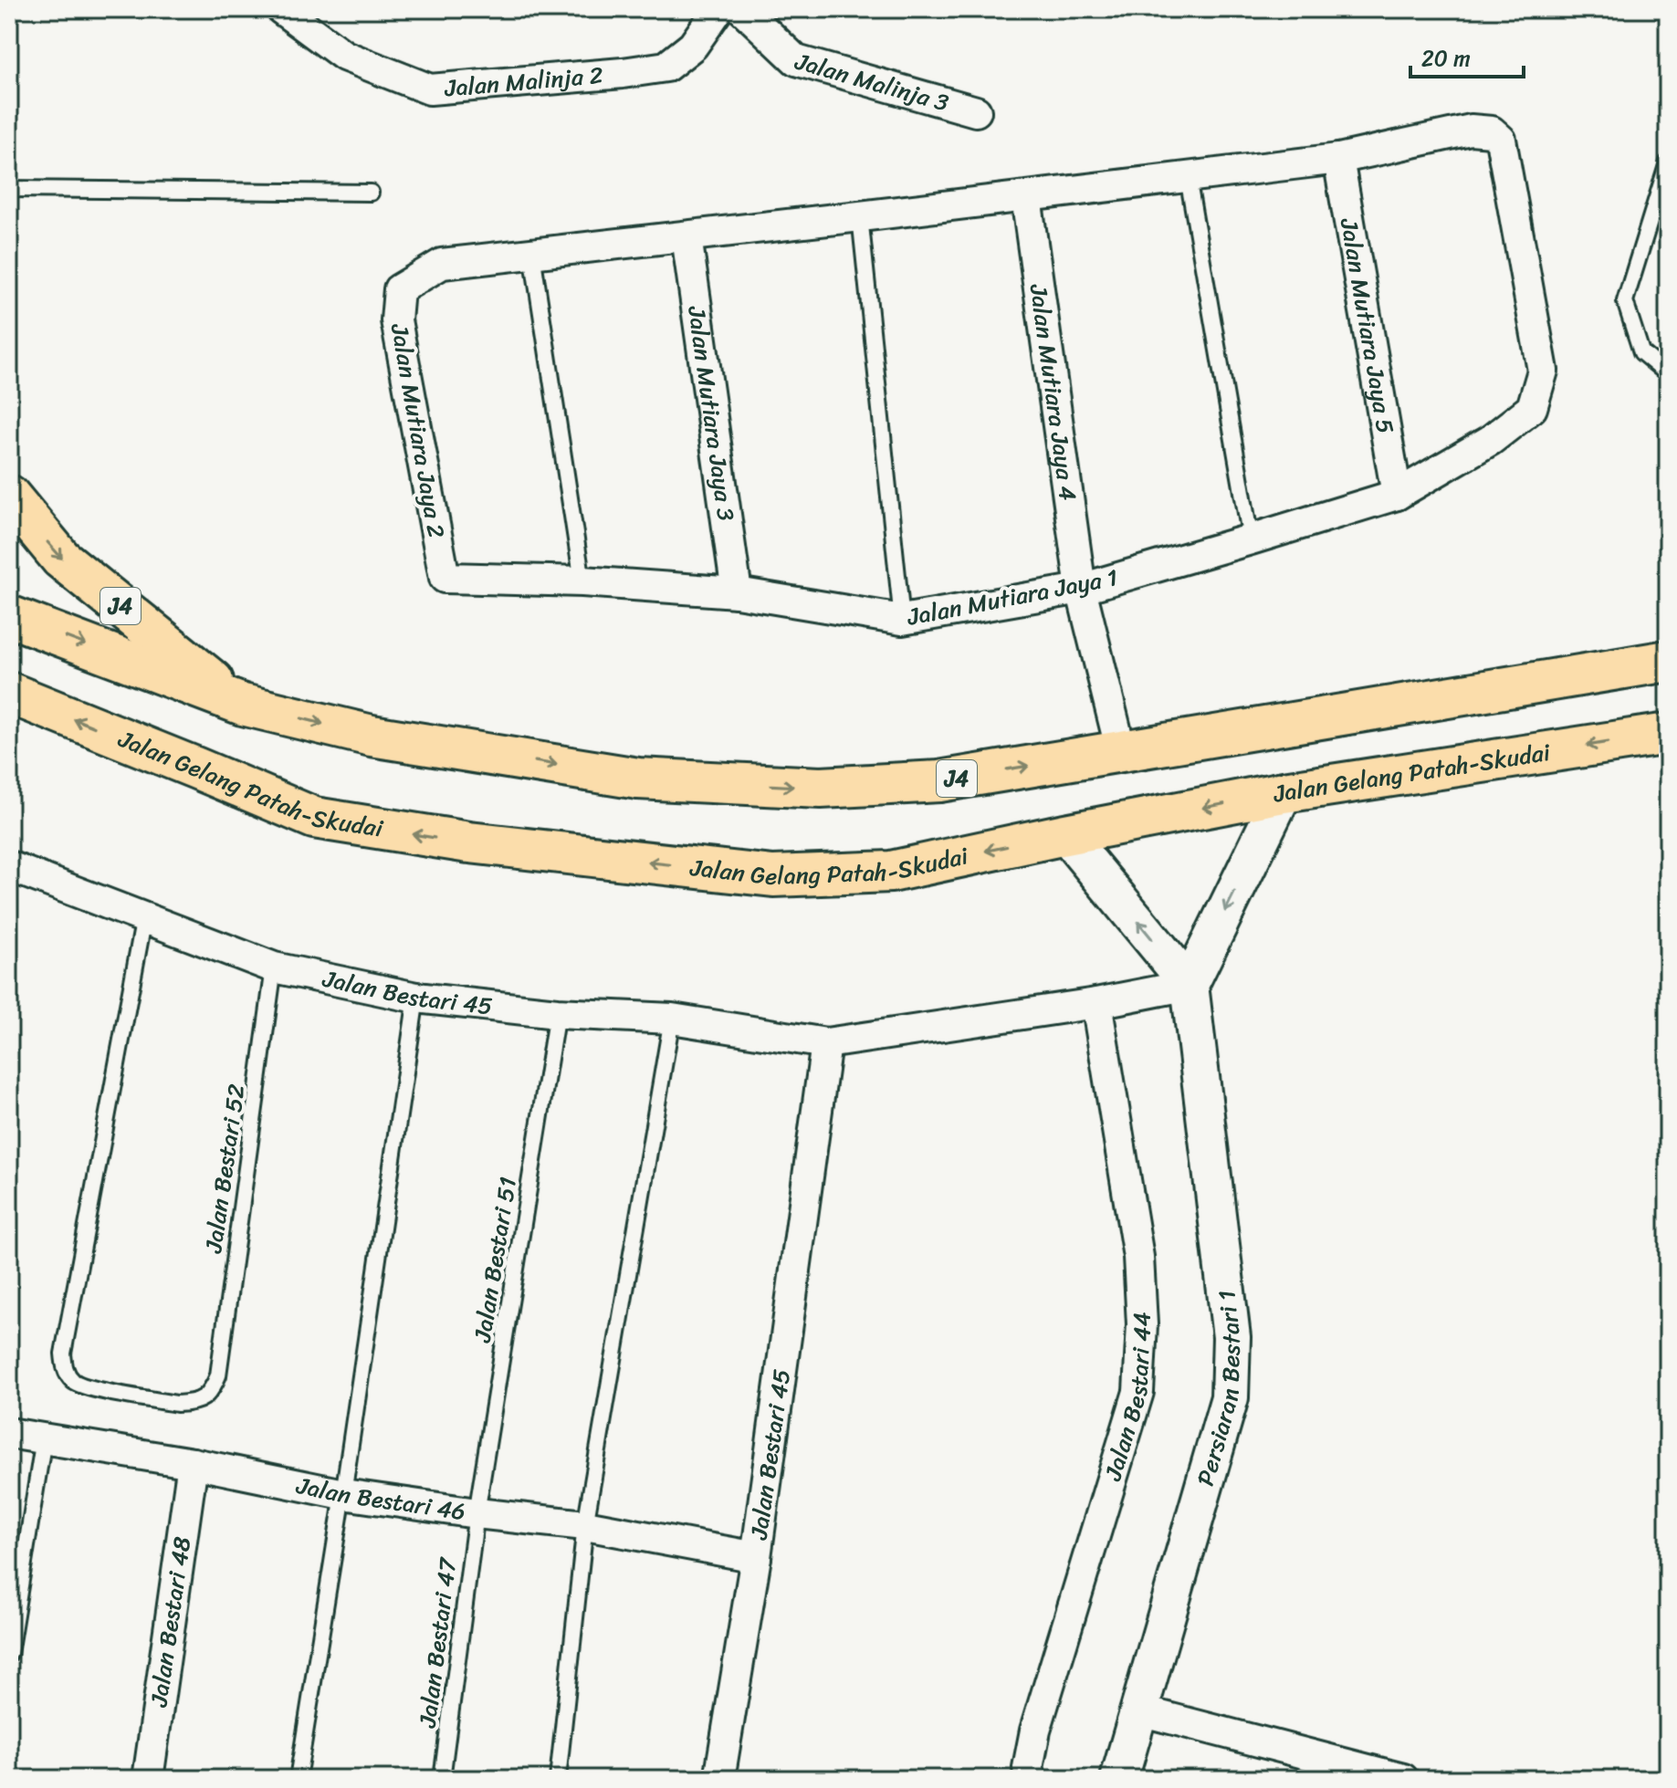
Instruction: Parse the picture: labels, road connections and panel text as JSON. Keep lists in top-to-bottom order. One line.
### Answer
{"streets":{"main road":["J4","Jalan Gelang Patah-Skudai"],"street":["Jalan Malinja 3","Jalan Malinja 2","Jalan Mutiara Jaya 5","Jalan Mutiara Jaya 4","Jalan Mutiara Jaya 3","Jalan Mutiara Jaya 2","Jalan Mutiara Jaya 1","Jalan Bestari 45","Persiaran Bestari 1","Jalan Bestari 44","Jalan Bestari 46","Jalan Bestari 48"],"lane":["Jalan Bestari 52","Jalan Bestari 51","Jalan Bestari 47"]},"crossings":[["Jalan Mutiara Jaya 5","Jalan Mutiara Jaya 1"],["Jalan Mutiara Jaya 4","Jalan Mutiara Jaya 1"],["Jalan Mutiara Jaya 4","J4"],["Jalan Mutiara Jaya 3","Jalan Mutiara Jaya 1"],["Jalan Mutiara Jaya 2","Jalan Mutiara Jaya 1"],["Jalan Bestari 45","Jalan Bestari 52"],["Jalan Bestari 45","Jalan Bestari 51"],["Jalan Bestari 45","Persiaran Bestari 1"],["Jalan Bestari 45","Jalan Bestari 44"],["Jalan Bestari 45","Jalan Bestari 46"],["Jalan Bestari 51","Jalan Bestari 46"],["Jalan Bestari 51","Jalan Bestari 47"],["Jalan Bestari 46","Jalan Bestari 48"],["Jalan Bestari 46","Jalan Bestari 47"]],"scale_bar":"20 m"}
